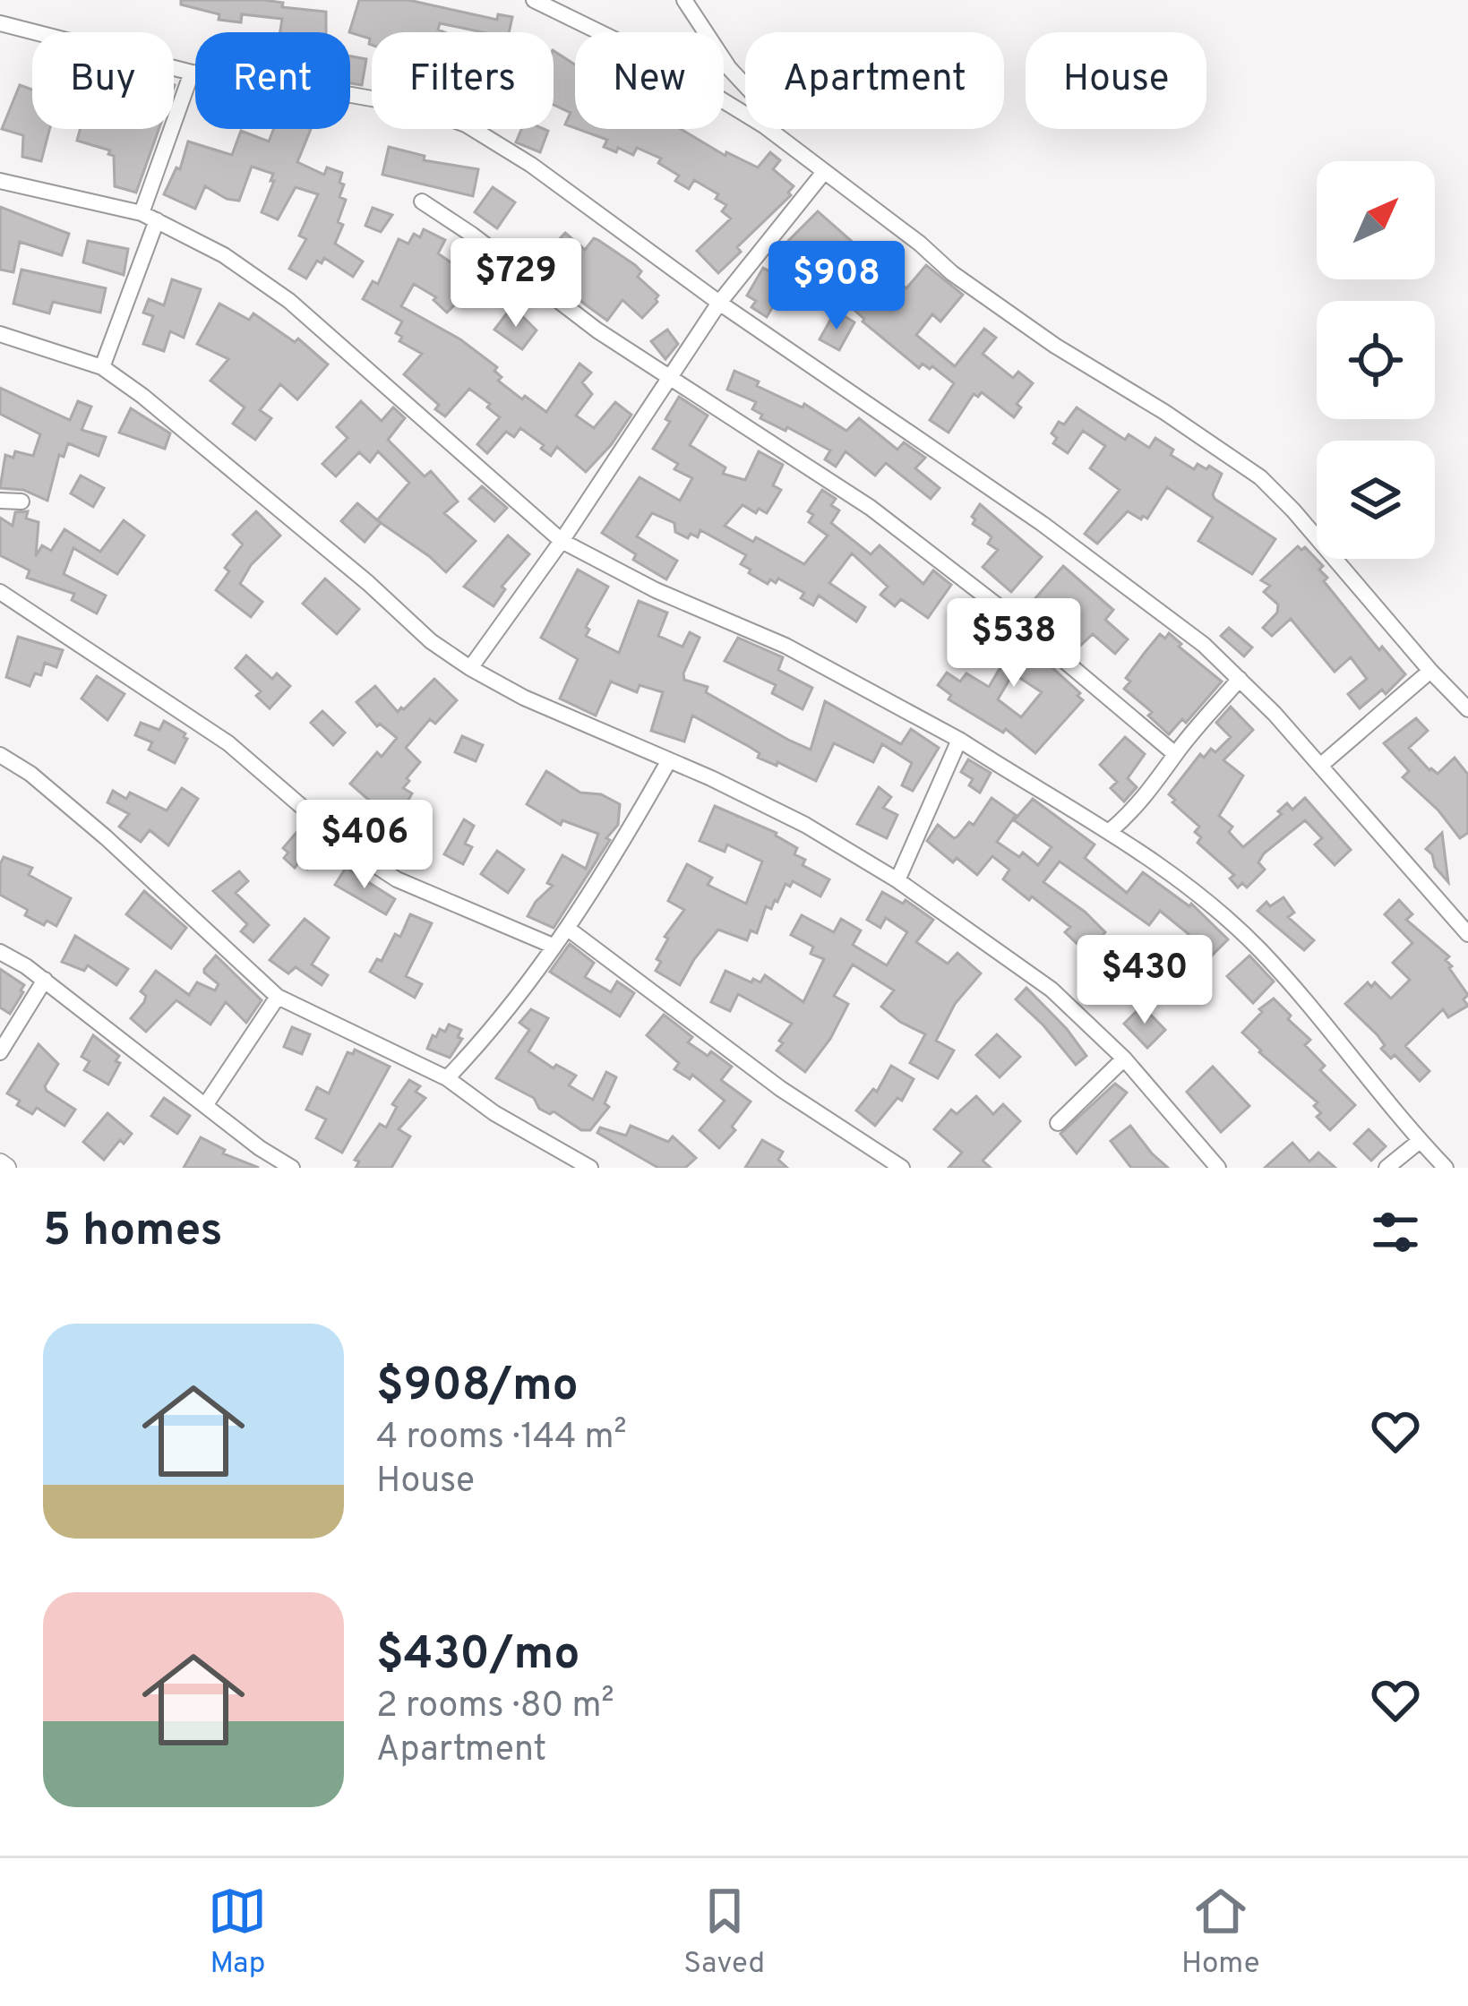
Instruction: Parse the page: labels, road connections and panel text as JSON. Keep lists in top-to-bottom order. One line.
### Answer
{"north":"top right","page":{"chip":["Buy","Rent","Filters","New","Apartment","House"],"price":["$729","$908","$538","$406","$430"],"heading":"5 homes","list":[{"name":"$908/mo","note":"4 rooms · 144 m² · House"},{"name":"$430/mo","note":"2 rooms · 80 m² · Apartment"}],"tabs":["Map","Saved","Home"]}}
